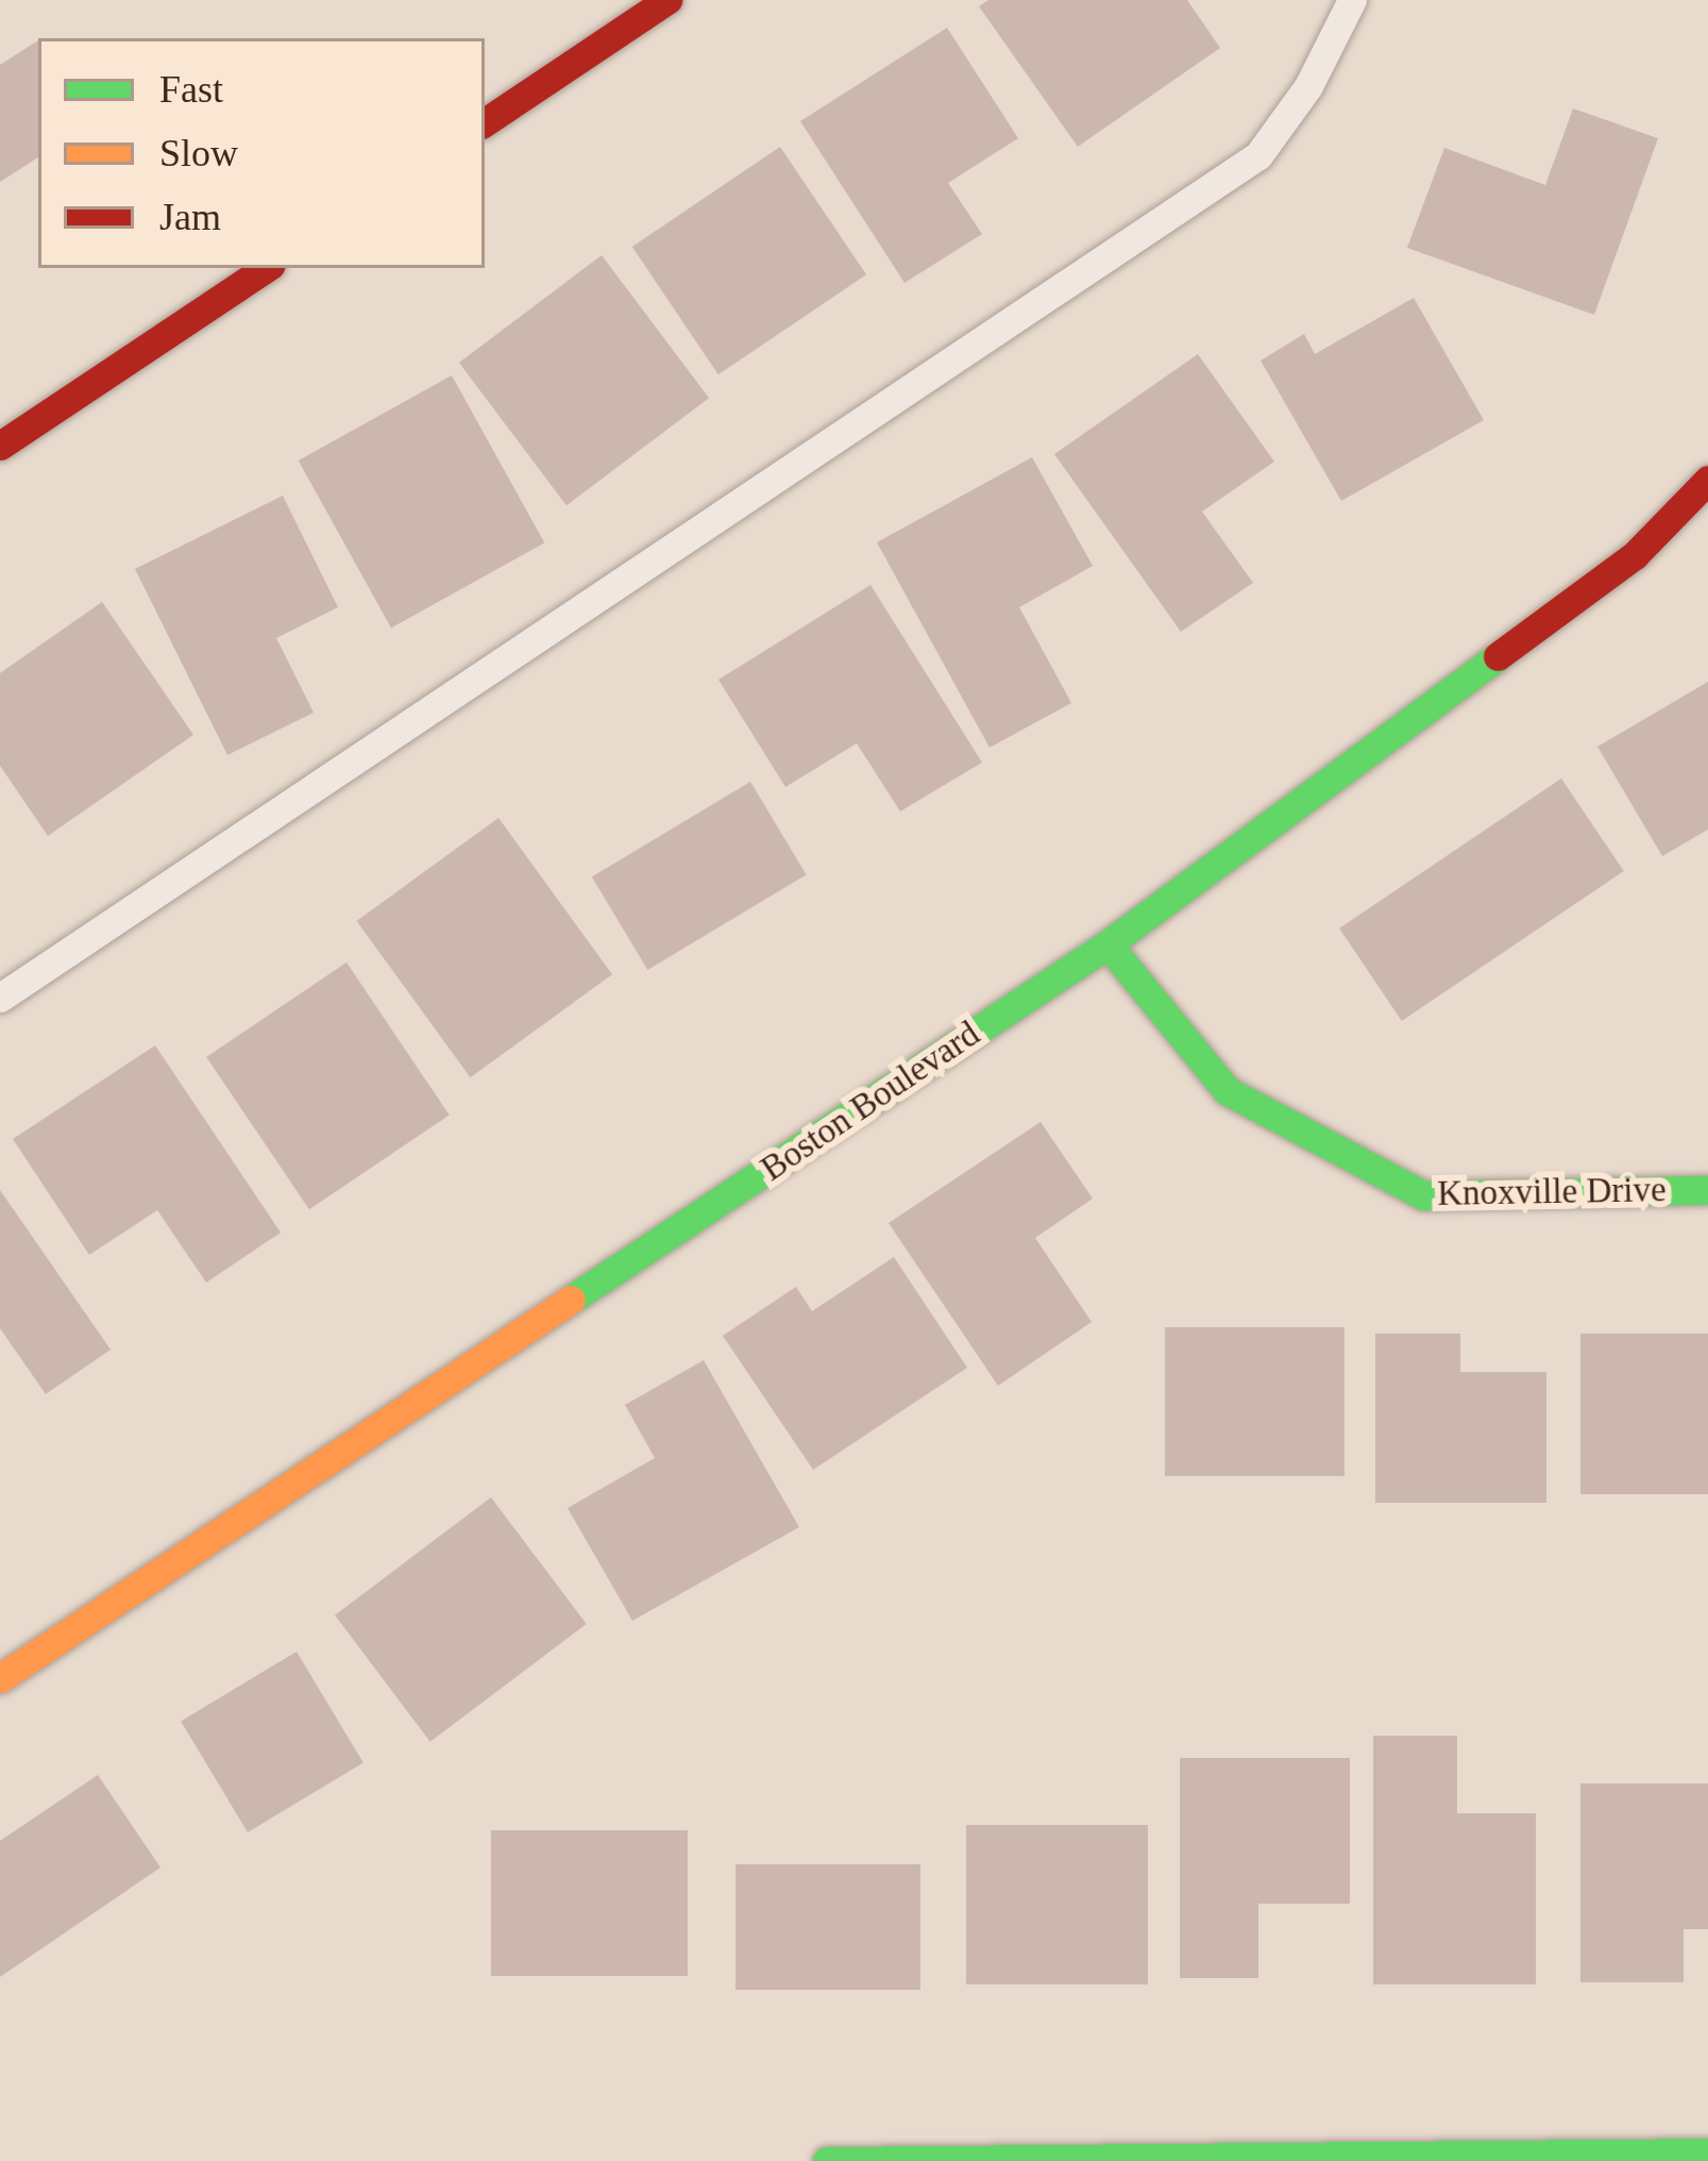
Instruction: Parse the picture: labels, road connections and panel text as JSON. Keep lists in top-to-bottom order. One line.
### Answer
{"streets":{"street":["Boston Boulevard","Knoxville Drive"]},"crossings":[["Boston Boulevard","Knoxville Drive"]],"legend":["Fast","Slow","Jam"]}
